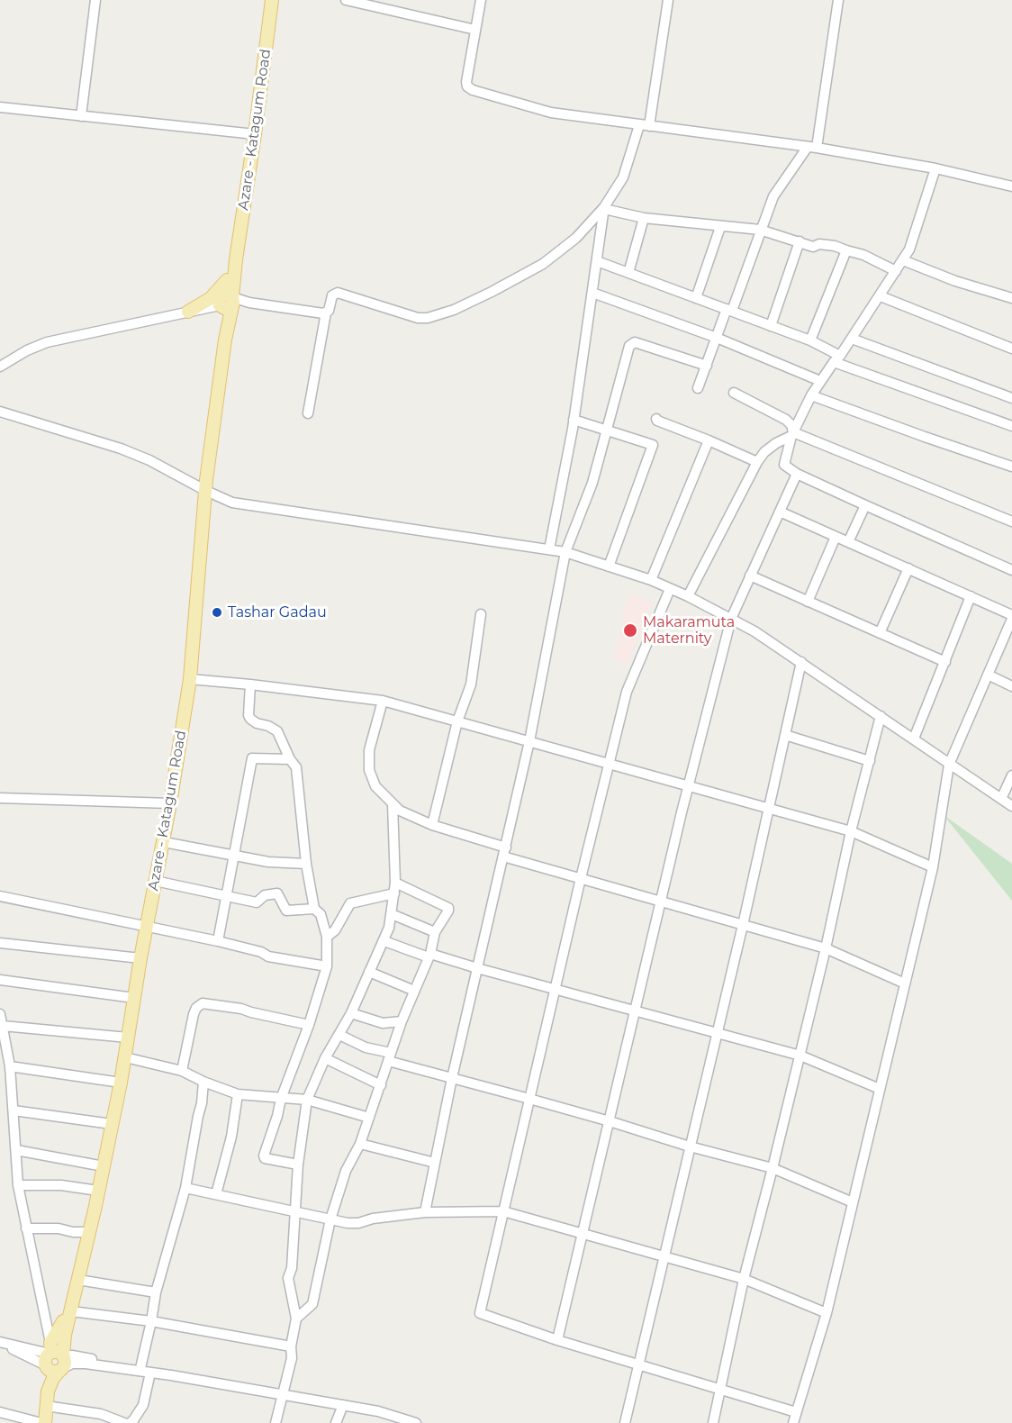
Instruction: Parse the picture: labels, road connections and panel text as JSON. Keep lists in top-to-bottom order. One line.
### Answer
{"streets":{"main road":["Azare - Katagum Road"]},"places":["Tashar Gadau","Makaramuta Maternity"]}
